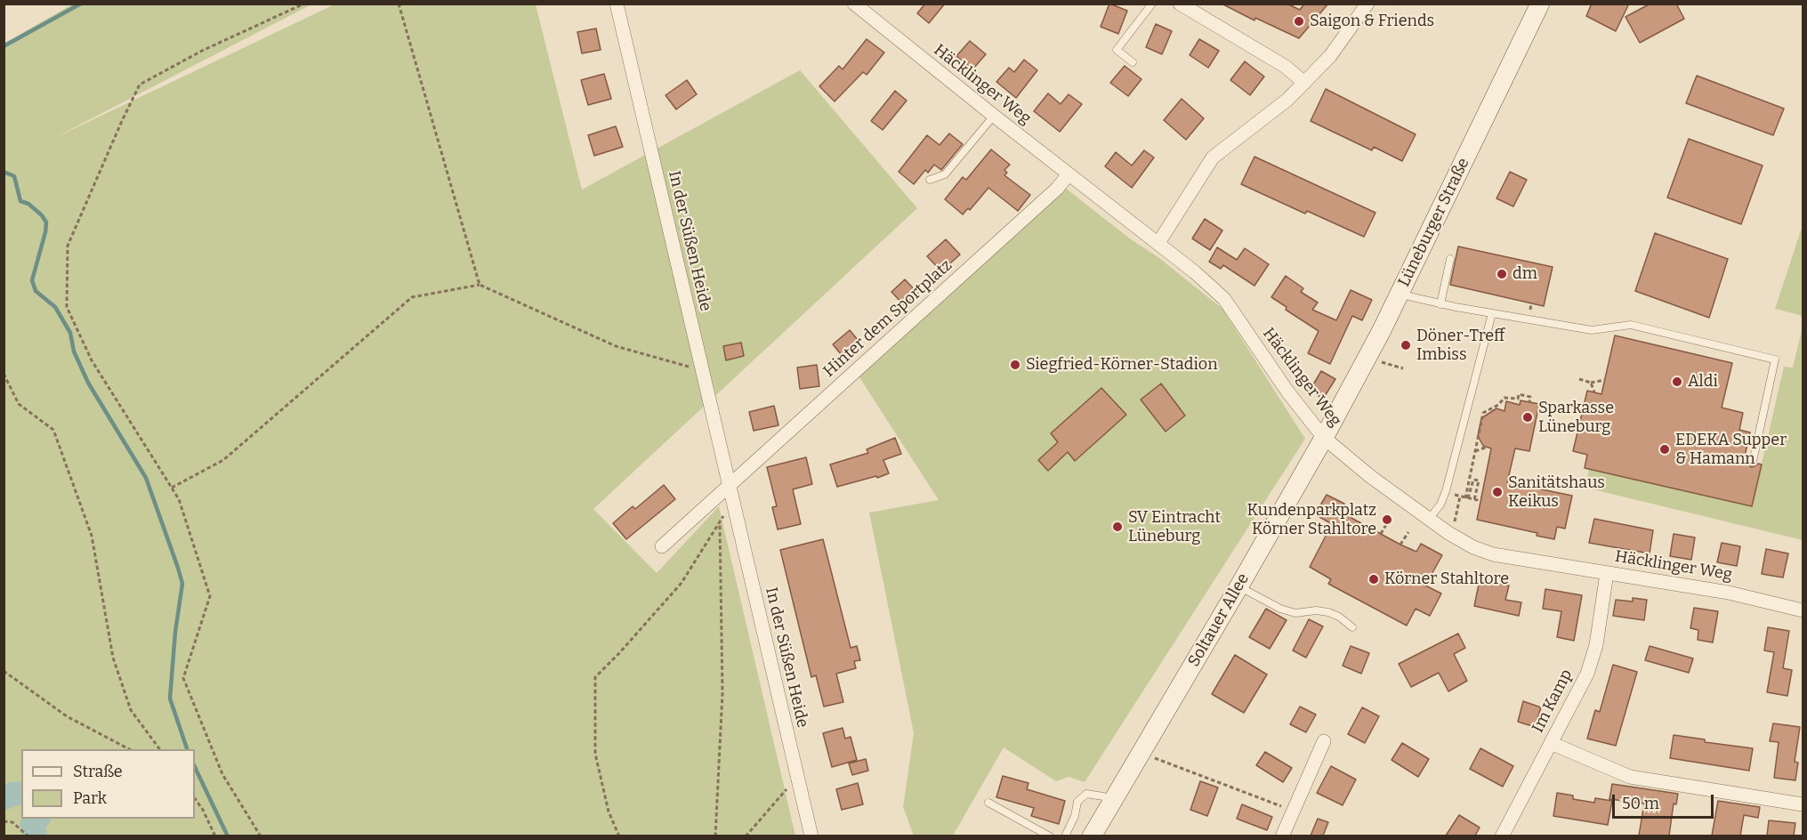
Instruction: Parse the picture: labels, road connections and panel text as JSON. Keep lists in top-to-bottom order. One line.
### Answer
{"streets":{"street":["Häcklinger Weg","Lüneburger Straße","In der Süßen Heide","Hinter dem Sportplatz","Soltauer Allee","Im Kamp"]},"crossings":[["Häcklinger Weg","Lüneburger Straße"],["Häcklinger Weg","Hinter dem Sportplatz"],["Häcklinger Weg","Soltauer Allee"],["Häcklinger Weg","Im Kamp"],["Lüneburger Straße","Soltauer Allee"],["In der Süßen Heide","Hinter dem Sportplatz"]],"places":["Saigon & Friends","dm","Döner-Treff Imbiss","Siegfried-Körner-Stadion","Aldi","Sparkasse Lüneburg","EDEKA Supper & Hamann","Sanitätshaus Keikus","Kundenparkplatz Körner Stahltore","SV Eintracht Lüneburg","Körner Stahltore"],"legend":["Straße","Park"],"scale_bar":"50 m"}
